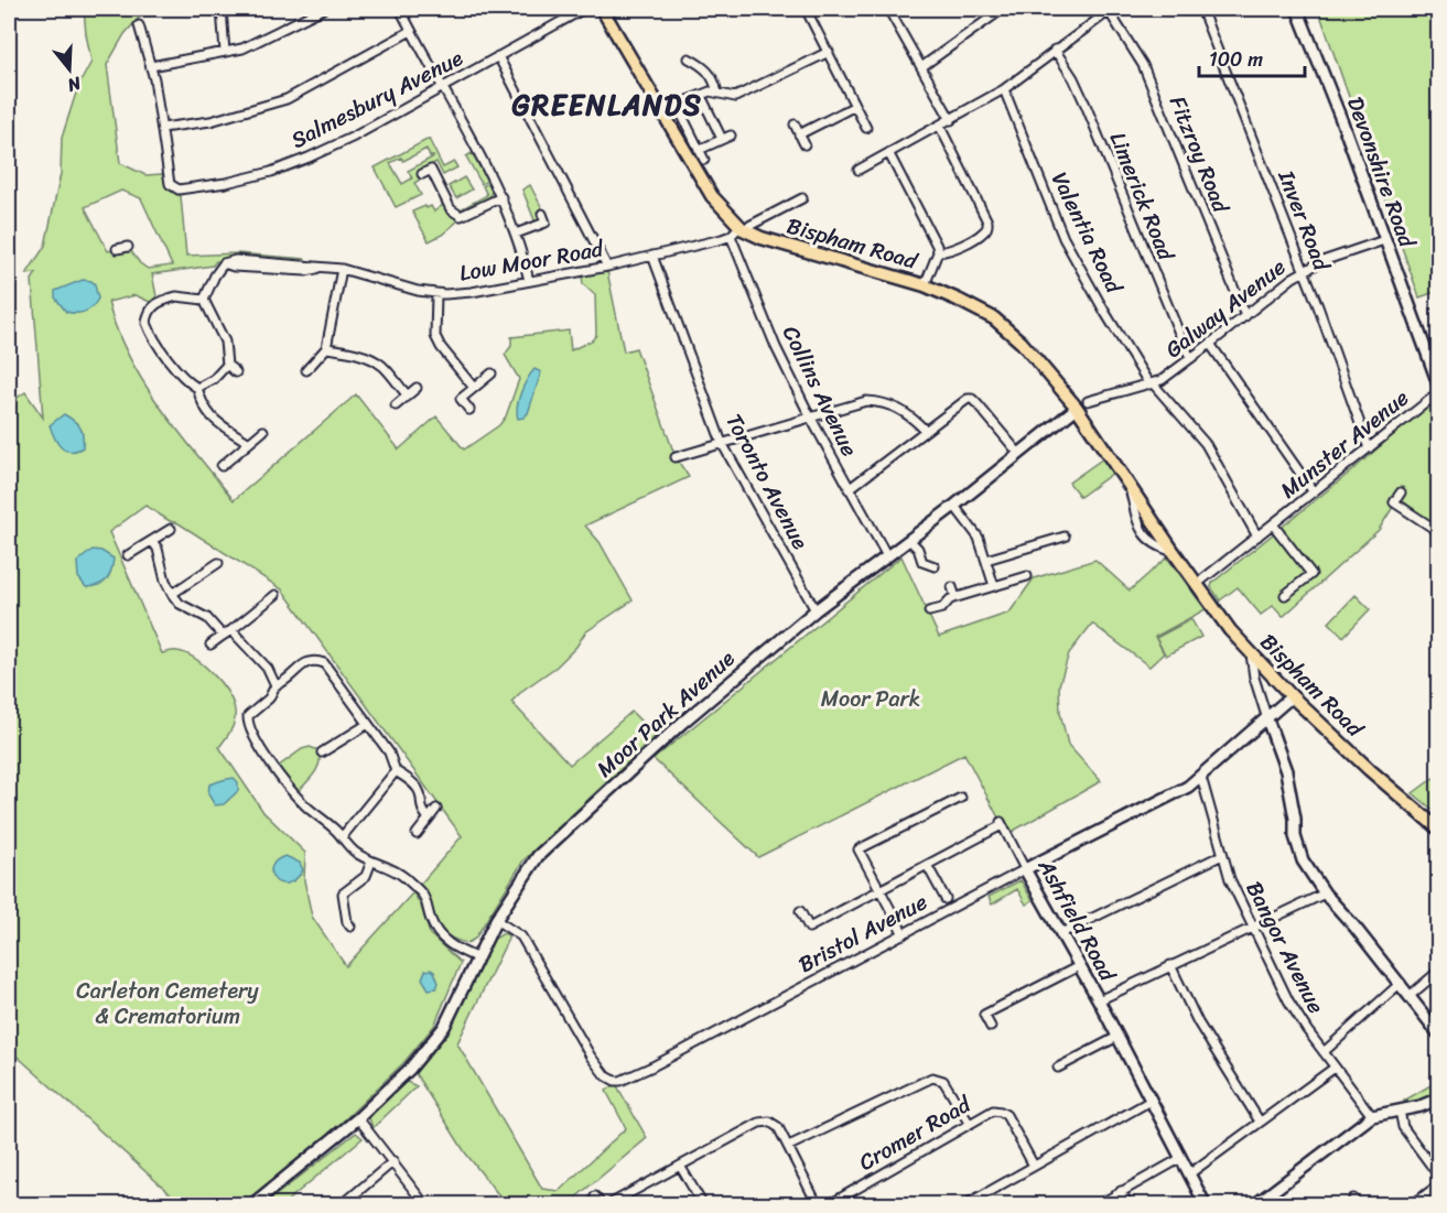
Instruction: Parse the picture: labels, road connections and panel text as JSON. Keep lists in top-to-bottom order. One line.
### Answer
{"streets":{"main road":["Bispham Road"],"street":["Salmesbury Avenue","Fitzroy Road","Devonshire Road","Limerick Road","Inver Road","Valentia Road","Low Moor Road","Galway Avenue","Collins Avenue","Munster Avenue","Toronto Avenue","Moor Park Avenue","Ashfield Road","Bristol Avenue","Bangor Avenue","Cromer Road"]},"crossings":[["Fitzroy Road","Galway Avenue"],["Devonshire Road","Galway Avenue"],["Limerick Road","Galway Avenue"],["Inver Road","Galway Avenue"],["Inver Road","Munster Avenue"],["Valentia Road","Galway Avenue"],["Valentia Road","Munster Avenue"],["Bispham Road","Galway Avenue"],["Bispham Road","Munster Avenue"],["Bispham Road","Moor Park Avenue"],["Bispham Road","Bristol Avenue"],["Low Moor Road","Collins Avenue"],["Low Moor Road","Toronto Avenue"],["Galway Avenue","Moor Park Avenue"],["Collins Avenue","Moor Park Avenue"],["Toronto Avenue","Moor Park Avenue"],["Moor Park Avenue","Bristol Avenue"],["Ashfield Road","Bristol Avenue"],["Bristol Avenue","Bangor Avenue"]],"districts":["GREENLANDS"],"parks":["Moor Park","Carleton Cemetery & Crematorium"],"scale_bar":"100 m","north":"bottom"}
